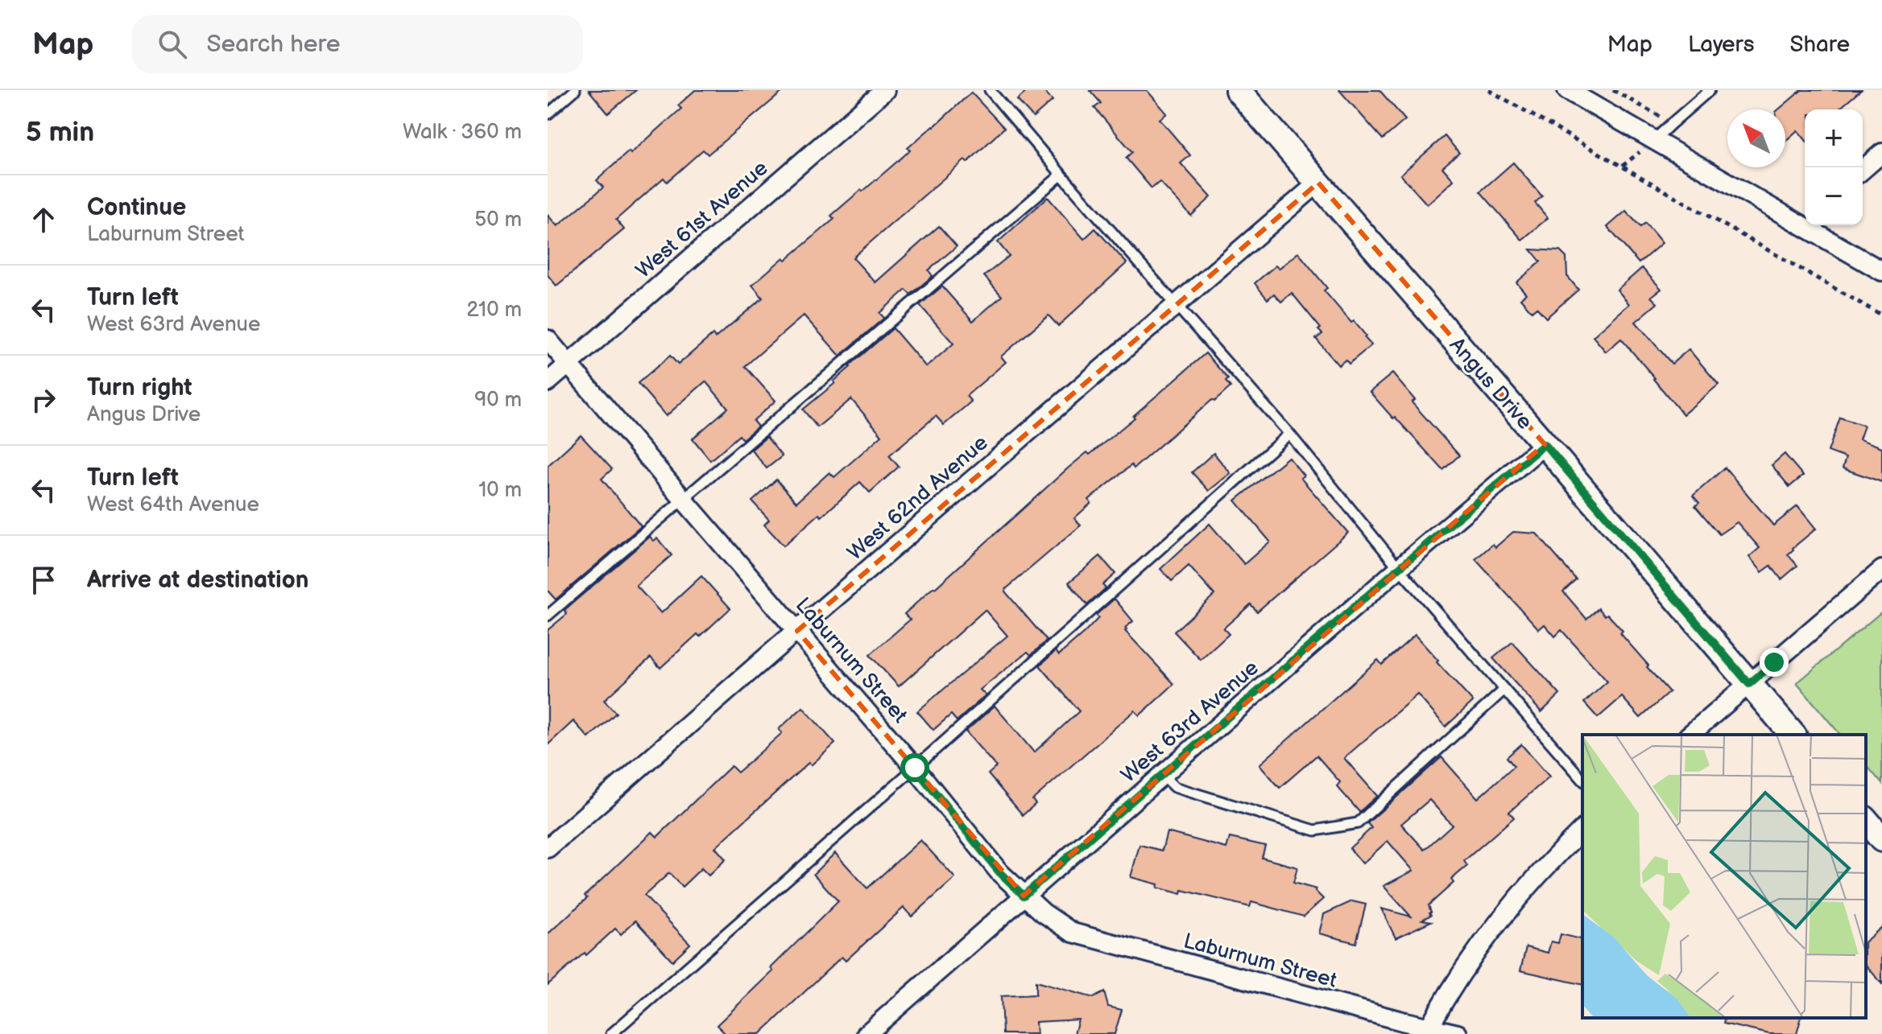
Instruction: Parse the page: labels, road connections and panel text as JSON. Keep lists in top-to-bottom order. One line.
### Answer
{"streets":{"street":["West 61st Avenue","Angus Drive","West 62nd Avenue","Laburnum Street","West 63rd Avenue"]},"crossings":[["West 61st Avenue","Laburnum Street"],["Angus Drive","West 62nd Avenue"],["Angus Drive","West 63rd Avenue"],["West 62nd Avenue","Laburnum Street"],["Laburnum Street","West 63rd Avenue"]],"north":"top left","page":{"header":"Map","search":"Search here","nav":["Map","Layers","Share"],"heading":["5 min","Walk · 360 m"],"map_buttons":["+","−"],"list":[["Continue","Laburnum Street","50 m"],["Turn left","West 63rd Avenue","210 m"],["Turn right","Angus Drive","90 m"],["Turn left","West 64th Avenue","10 m"],"Arrive at destination"]}}
